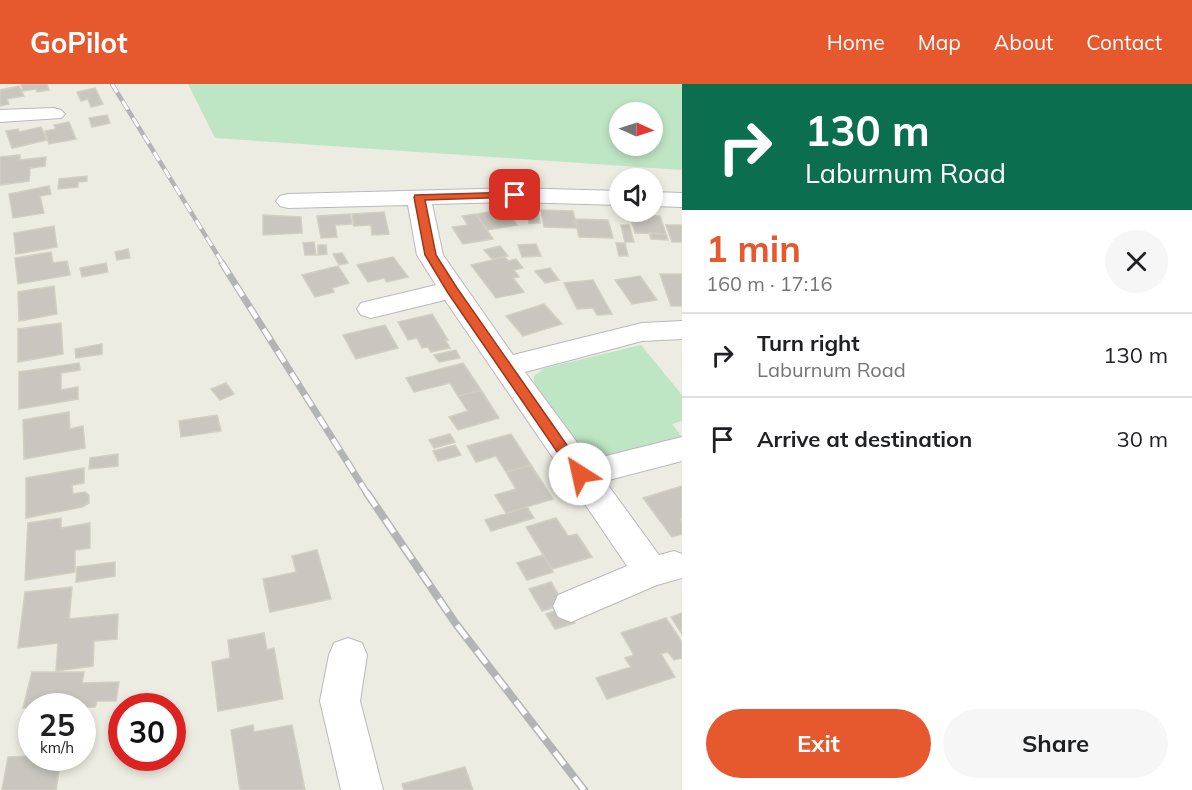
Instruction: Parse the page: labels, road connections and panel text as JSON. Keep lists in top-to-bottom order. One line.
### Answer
{"north":"right","page":{"header":"GoPilot","nav":["Home","Map","About","Contact"],"turn":["130 m","Laburnum Road"],"heading":["1 min","160 m · 17:16"],"list":[{"name":"Turn right","note":"Laburnum Road","value":"130 m"},{"name":"Arrive at destination","value":"30 m"}],"speed":"25 km/h","limit":"30","buttons":["Exit","Share"]}}
